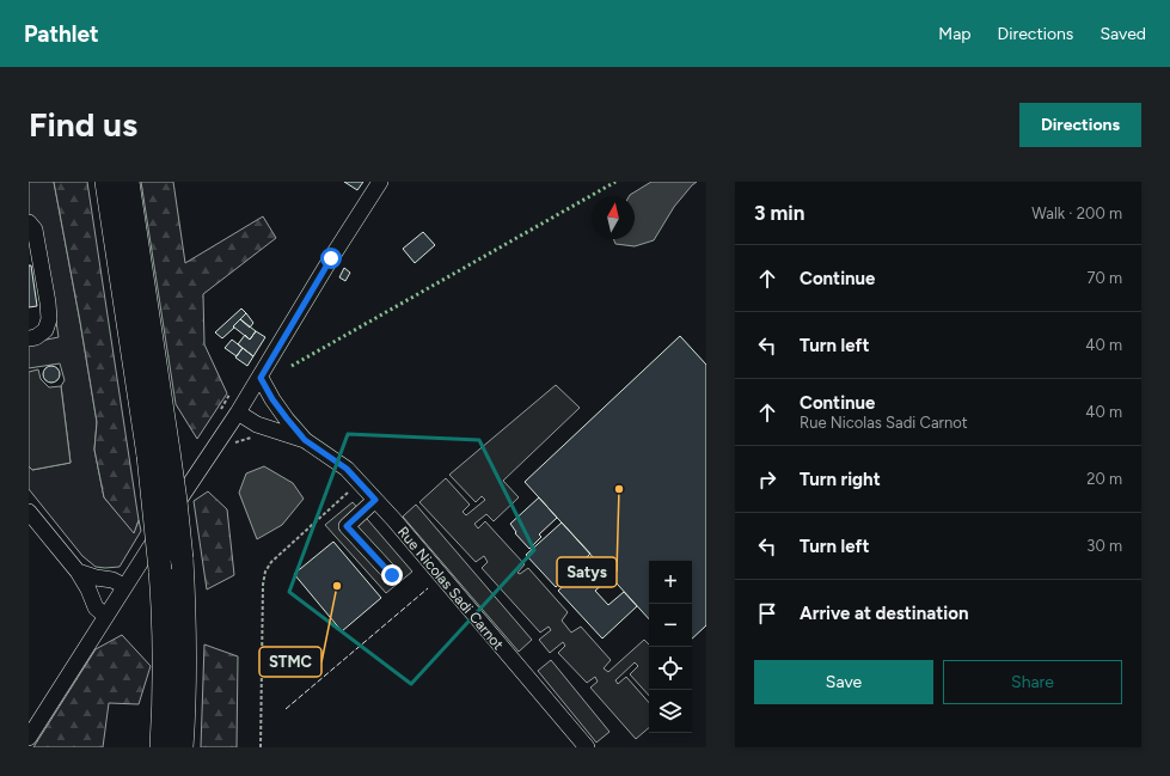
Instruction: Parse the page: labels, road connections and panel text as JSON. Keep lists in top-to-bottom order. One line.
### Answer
{"streets":{"street":["Rue Nicolas Sadi Carnot"]},"places":["Satys","STMC"],"north":"top","page":{"header":"Pathlet","nav":["Map","Directions","Saved"],"buttons":["Directions",["Save","Share"]],"title":"Find us","heading":["3 min","Walk · 200 m"],"list":[["Continue","70 m"],["Turn left","40 m"],["Continue","Rue Nicolas Sadi Carnot","40 m"],["Turn right","20 m"],["Turn left","30 m"],"Arrive at destination"],"map_buttons":["+","−"]}}
